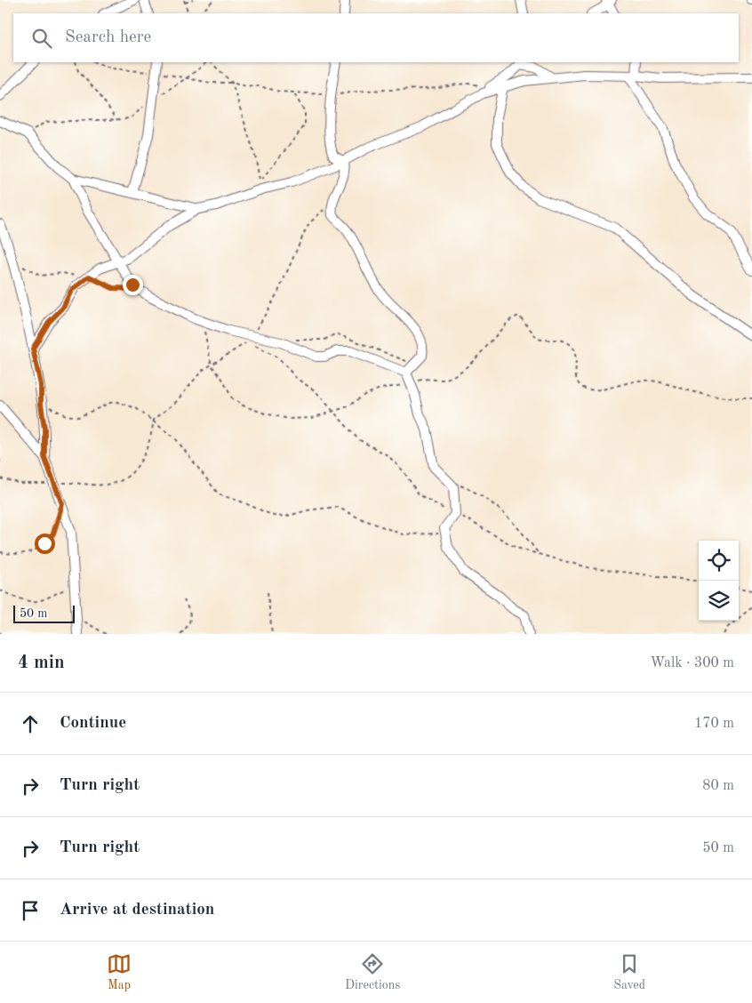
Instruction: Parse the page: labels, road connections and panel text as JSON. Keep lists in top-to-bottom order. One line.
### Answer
{"scale_bar":"50 m","page":{"search":"Search here","scale":"50 m","heading":["4 min","Walk · 300 m"],"list":[["Continue","170 m"],["Turn right","80 m"],["Turn right","50 m"],"Arrive at destination"],"nav":["Map","Directions","Saved"]}}
